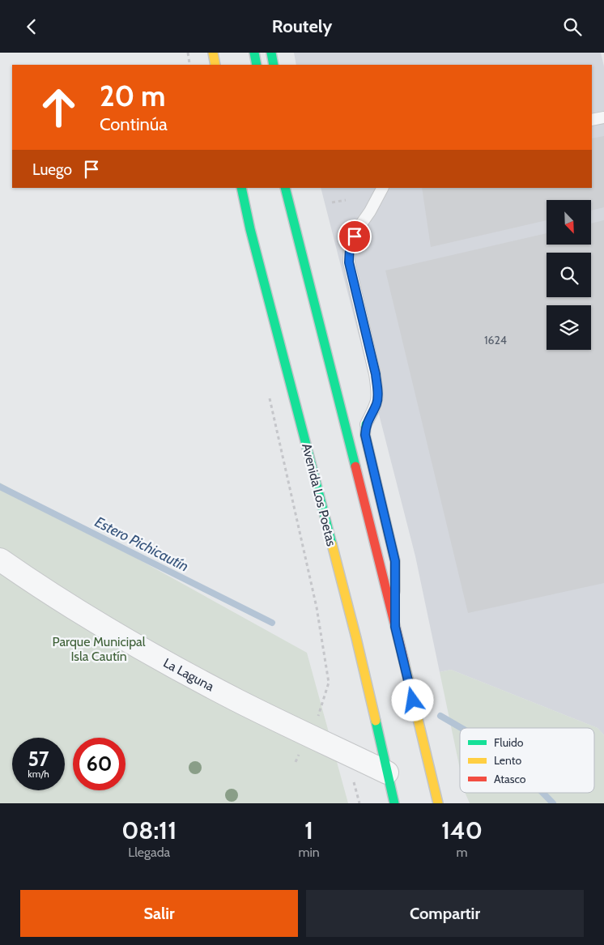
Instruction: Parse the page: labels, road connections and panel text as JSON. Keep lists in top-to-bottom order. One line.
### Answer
{"streets":{"main road":["Avenida Los Poetas"],"street":["La Laguna"]},"crossings":[["Avenida Los Poetas","La Laguna"]],"water":["Estero Pichicautín"],"parks":["Parque Municipal Isla Cautín"],"house_numbers":["1624"],"legend":["Fluido","Lento","Atasco"],"north":"bottom right","page":{"header":"Routely","turn":["20 m","Continúa"],"then":"Luego","speed":"57 km/h","limit":"60","eta":["08:11","Llegada","1","min","140","m"],"buttons":["Salir","Compartir"]}}
